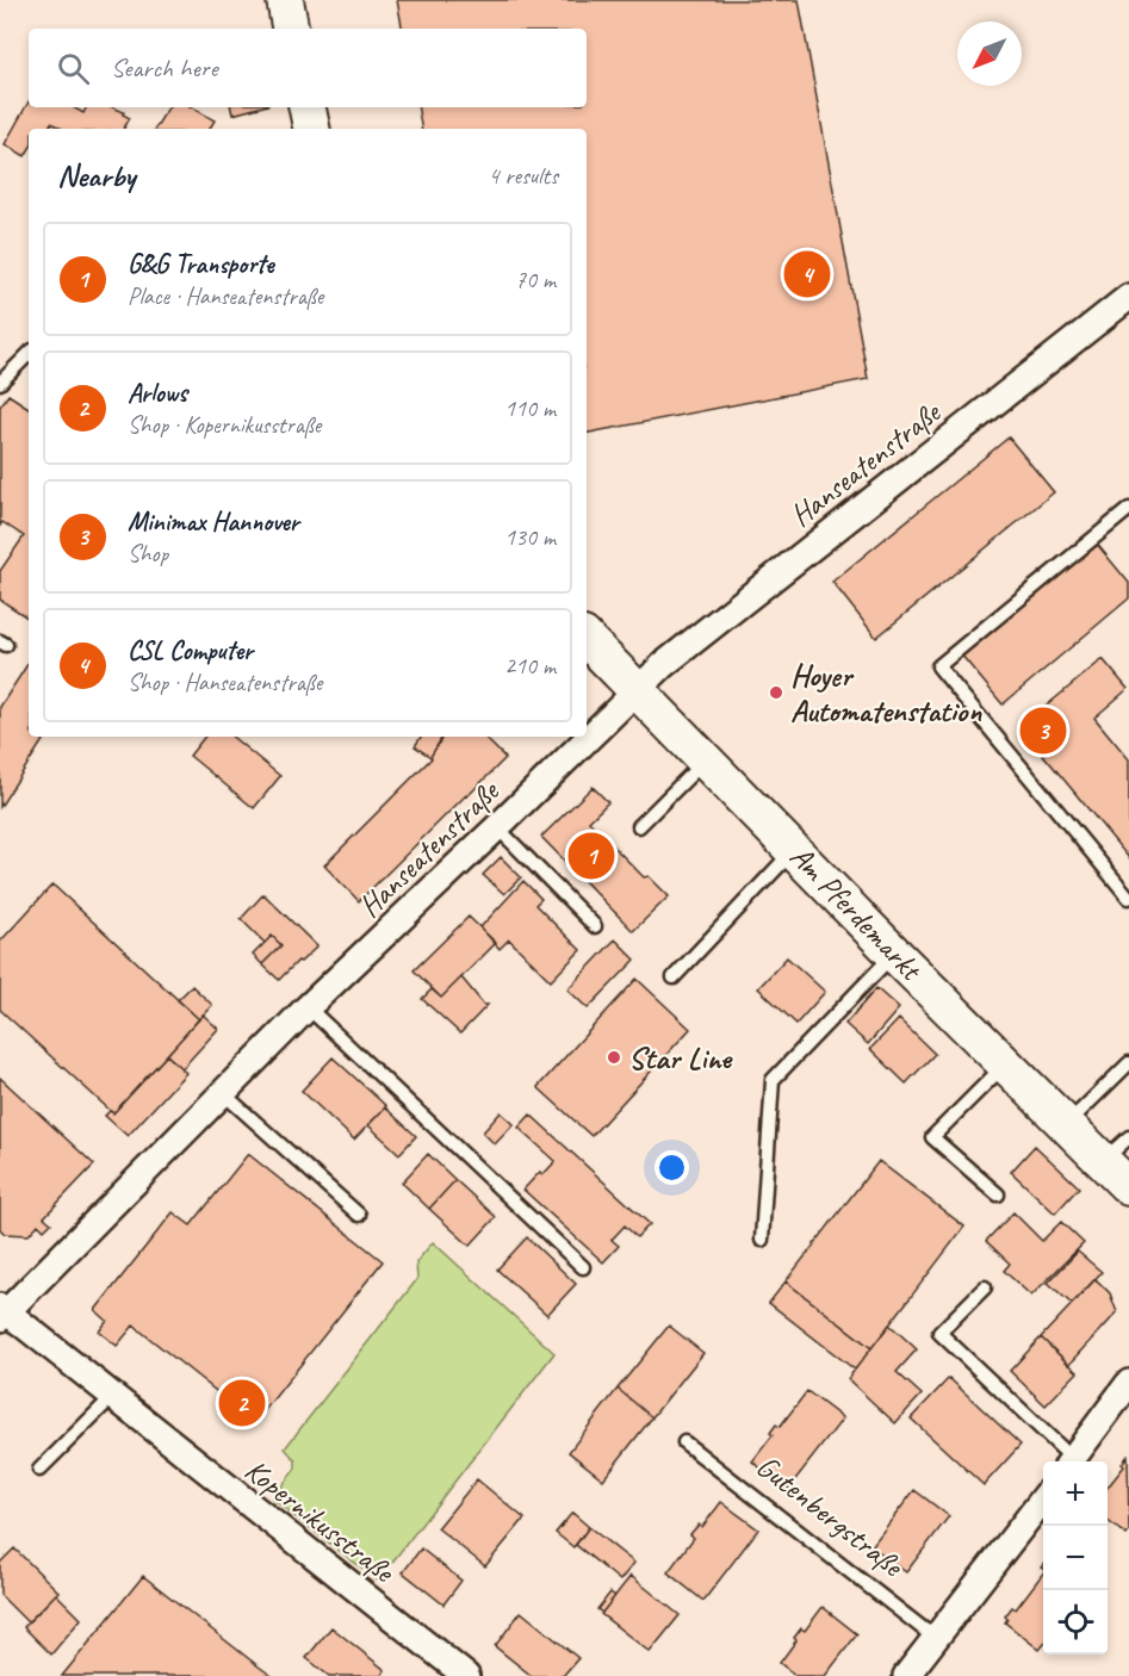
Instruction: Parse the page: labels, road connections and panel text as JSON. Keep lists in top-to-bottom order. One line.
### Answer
{"streets":{"street":["Hanseatenstraße","Am Pferdemarkt","Kopernikusstraße"],"lane":["Gutenbergstraße"]},"crossings":[["Hanseatenstraße","Am Pferdemarkt"],["Hanseatenstraße","Kopernikusstraße"]],"places":["Hoyer Automatenstation","Star Line"],"north":"bottom left","page":{"search":"Search here","heading":["Nearby","4 results"],"list":[{"mark":"1","name":"G&G Transporte","note":"Place · Hanseatenstraße","value":"70 m"},{"mark":"2","name":"Arlows","note":"Shop · Kopernikusstraße","value":"110 m"},{"mark":"3","name":"Minimax Hannover","note":"Shop","value":"130 m"},{"mark":"4","name":"CSL Computer","note":"Shop · Hanseatenstraße","value":"210 m"}],"pins":["4","3","1","2"],"map_buttons":["+","−"]}}
